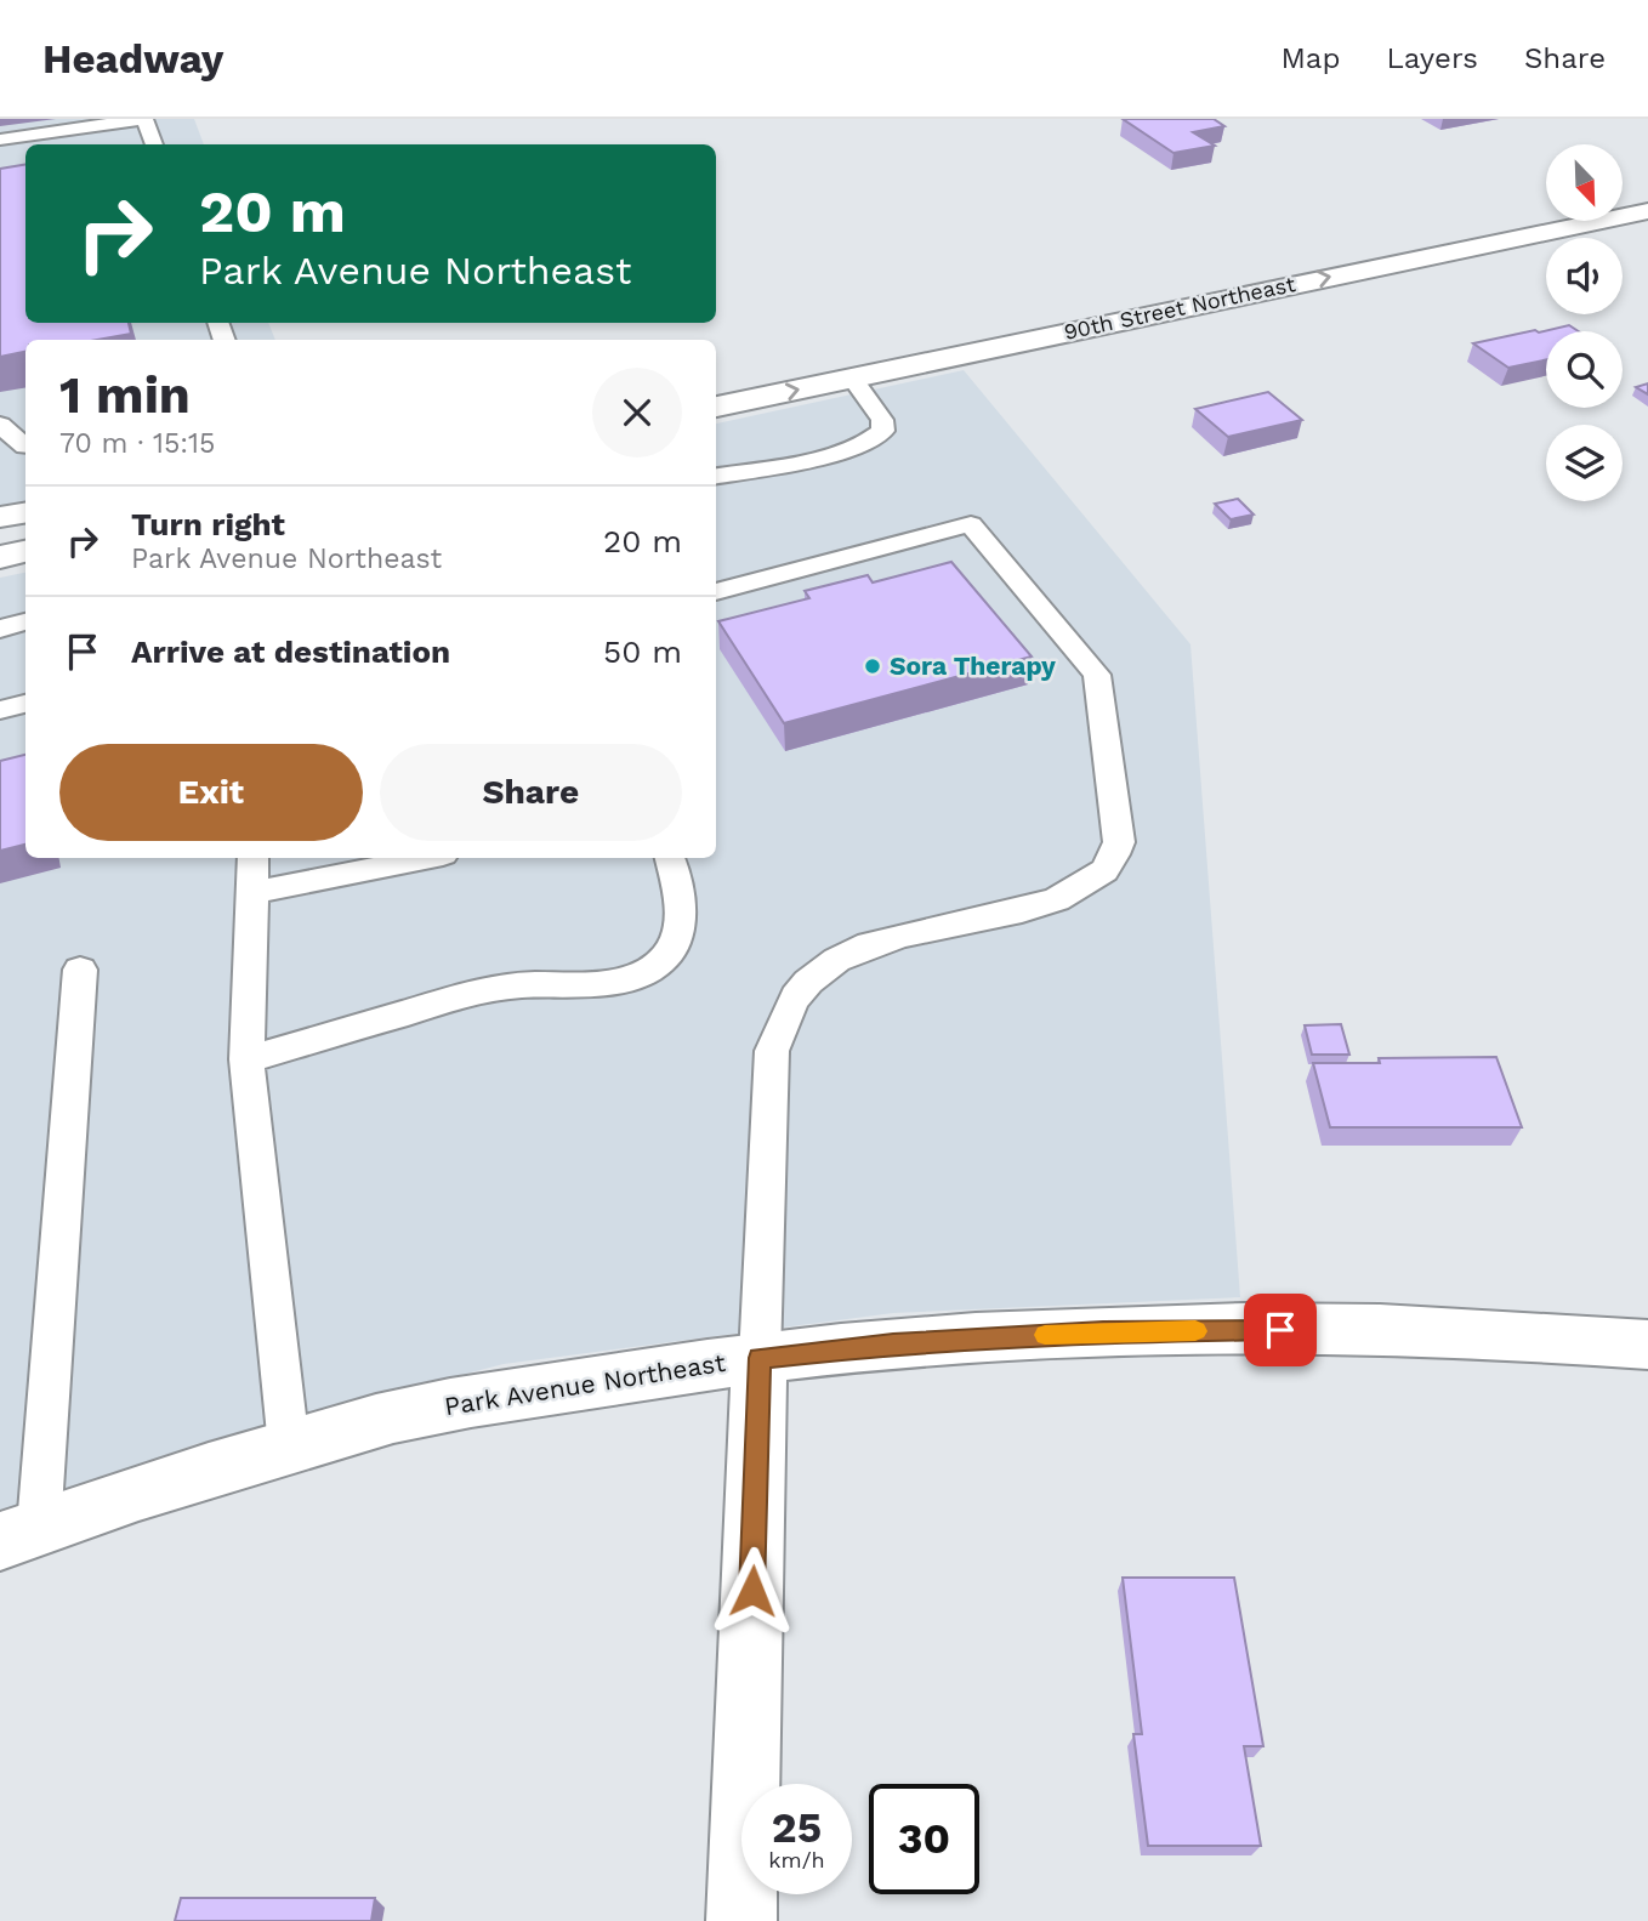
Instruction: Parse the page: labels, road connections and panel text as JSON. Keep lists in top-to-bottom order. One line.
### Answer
{"streets":{"main road":["90th Street Northeast","Park Avenue Northeast"]},"one_way":["90th Street Northeast"],"places":["Sora Therapy"],"north":"bottom right","page":{"header":"Headway","nav":["Map","Layers","Share"],"turn":["20 m","Park Avenue Northeast"],"heading":["1 min","70 m · 15:15"],"list":[{"name":"Turn right","note":"Park Avenue Northeast","value":"20 m"},{"name":"Arrive at destination","value":"50 m"}],"buttons":["Exit","Share"],"speed":"25 km/h","limit":"30"}}
